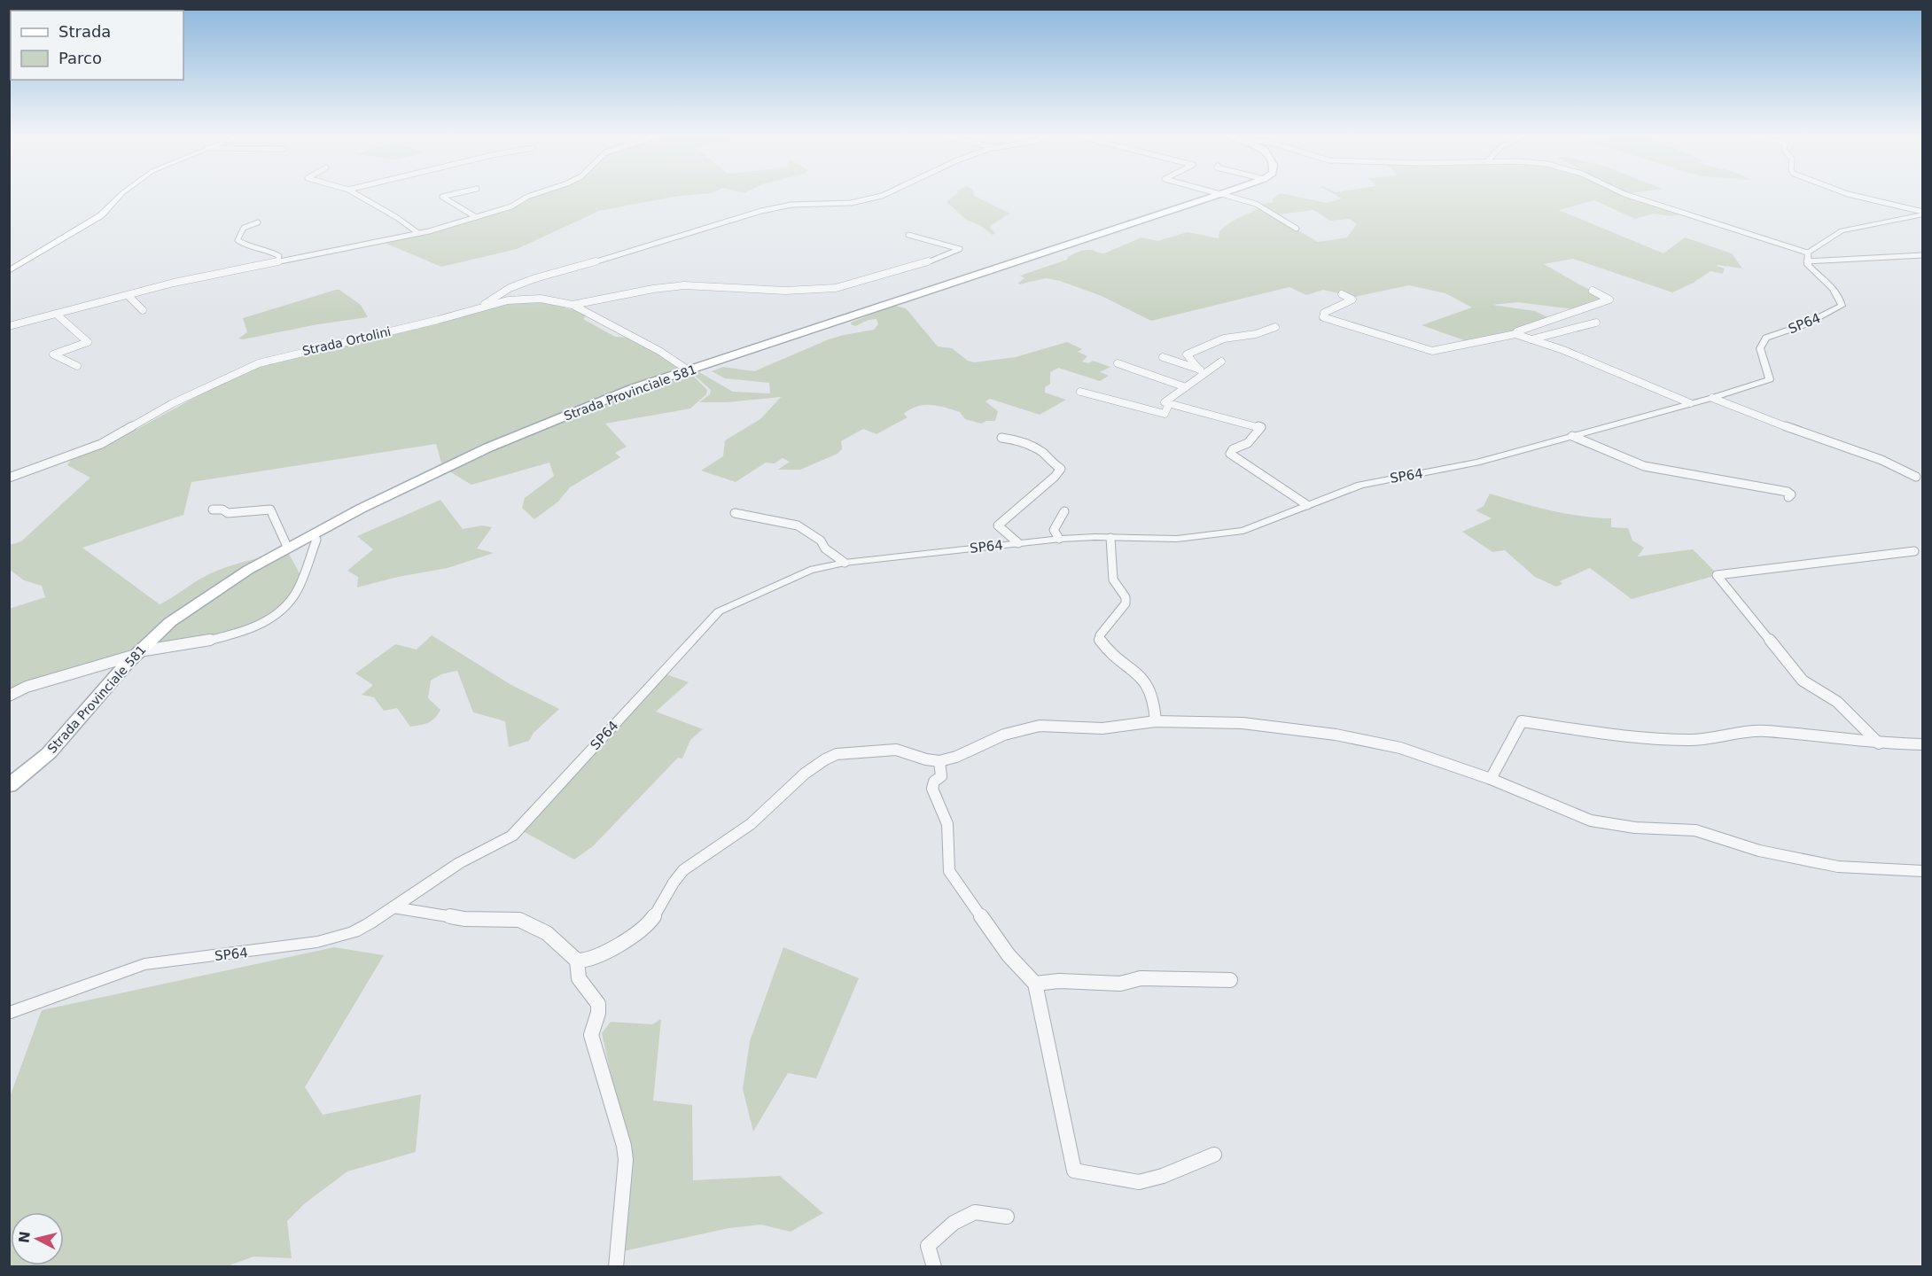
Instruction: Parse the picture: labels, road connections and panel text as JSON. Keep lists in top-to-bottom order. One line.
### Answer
{"streets":{"main road":["Strada Provinciale 581"],"street":["SP64","Strada Ortolini"]},"crossings":[["Strada Ortolini","Strada Provinciale 581"]],"legend":["Strada","Parco"],"north":"left"}
